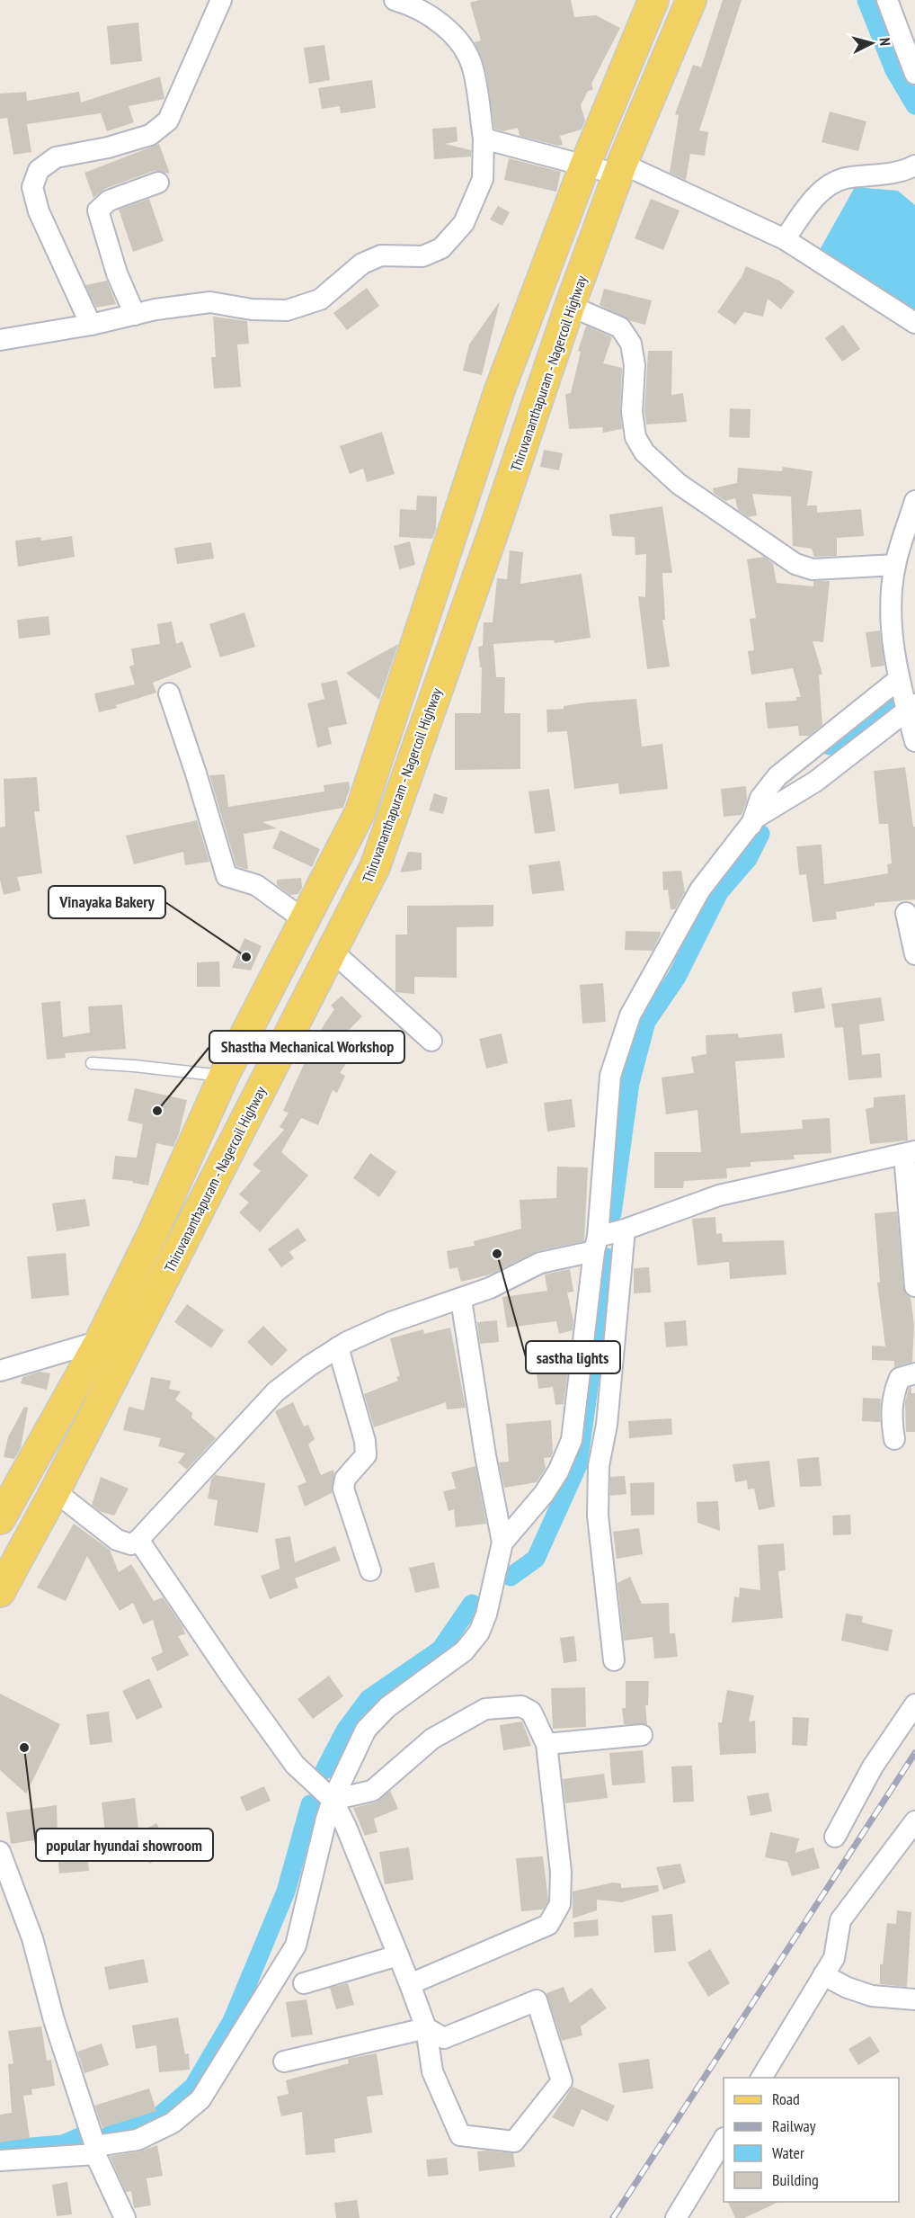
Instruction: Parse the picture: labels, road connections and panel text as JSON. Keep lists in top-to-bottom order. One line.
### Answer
{"streets":{"main road":["Thiruvananthapuram - Nagercoil Highway"]},"places":["Vinayaka Bakery","Shastha Mechanical Workshop","sastha lights","popular hyundai showroom"],"legend":["Road","Railway","Water","Building"],"north":"right"}
